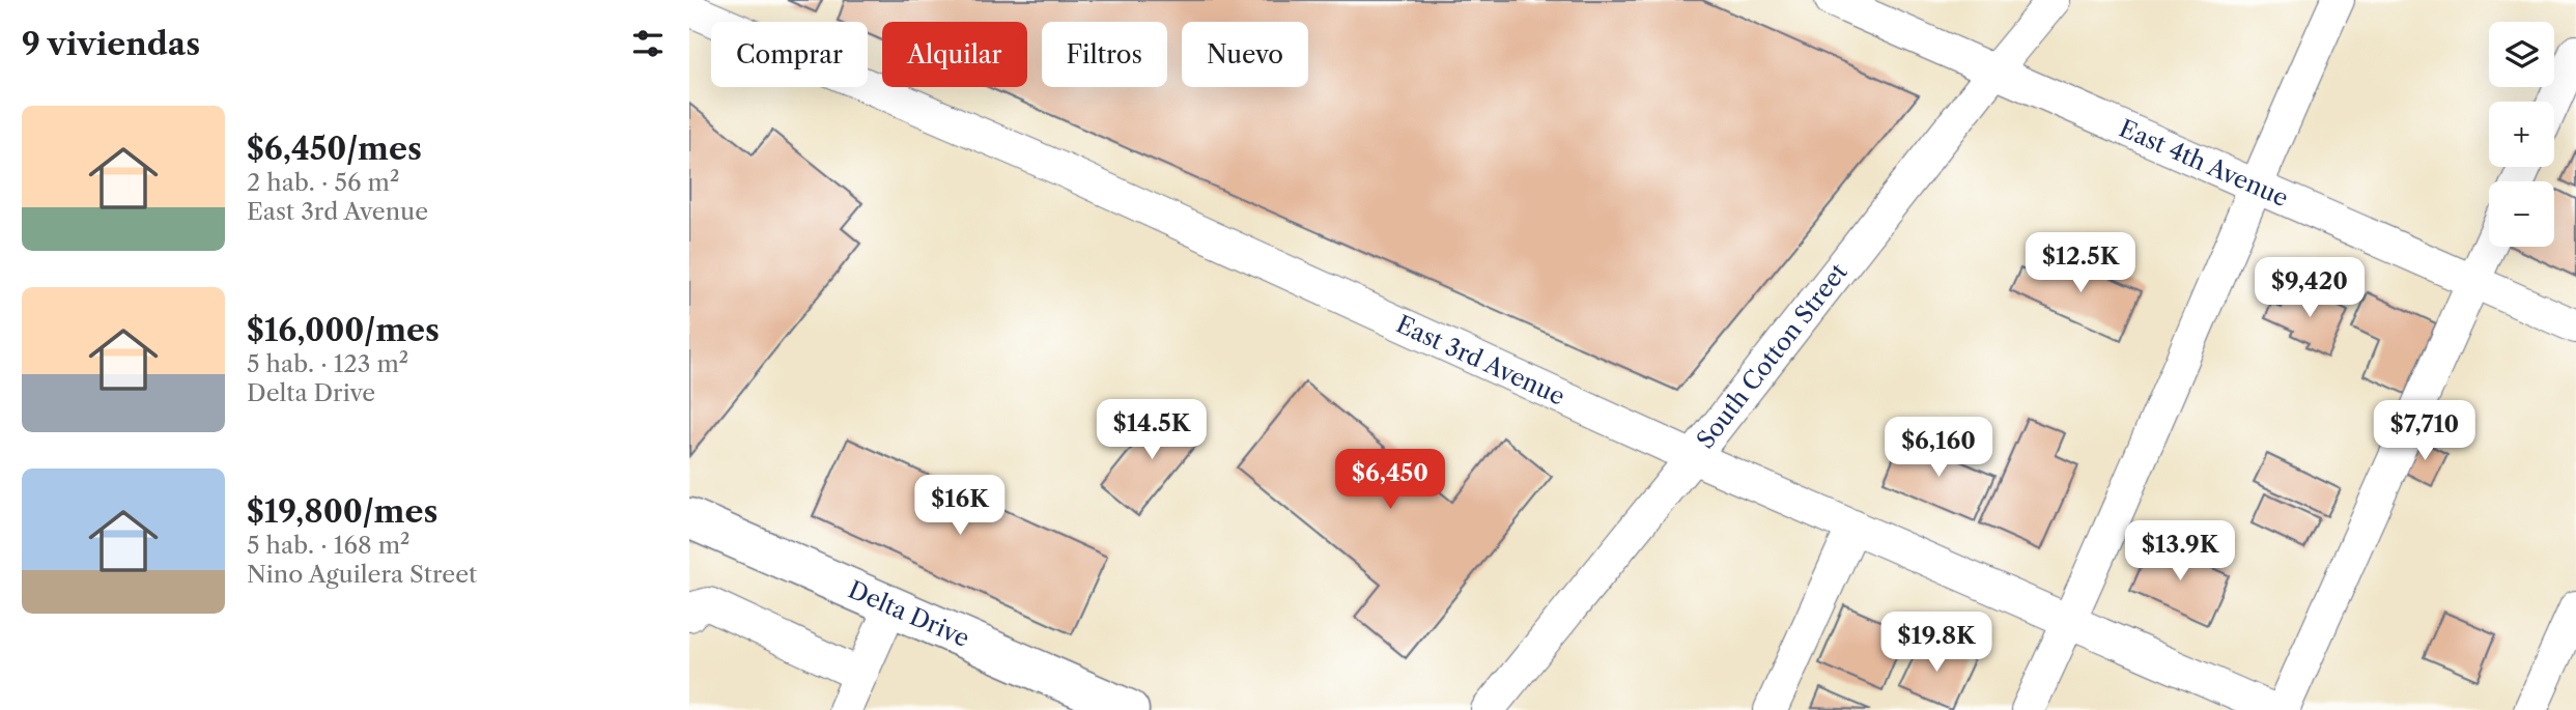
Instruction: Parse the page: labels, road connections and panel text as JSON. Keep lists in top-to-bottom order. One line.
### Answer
{"streets":{"main road":["Delta Drive"],"street":["East 4th Avenue","South Cotton Street","East 3rd Avenue"]},"crossings":[["East 4th Avenue","South Cotton Street"],["South Cotton Street","East 3rd Avenue"]],"page":{"heading":"9 viviendas","map_buttons":["+","−"],"chip":["Comprar","Alquilar","Filtros","Nuevo"],"list":[{"name":"$6,450/mes","note":"2 hab. · 56 m² · East 3rd Avenue"},{"name":"$16,000/mes","note":"5 hab. · 123 m² · Delta Drive"},{"name":"$19,800/mes","note":"5 hab. · 168 m² · Nino Aguilera Street"}],"price":["$12.5K","$9,420","$14.5K","$7,710","$6,160","$6,450","$16K","$13.9K","$19.8K"]}}
